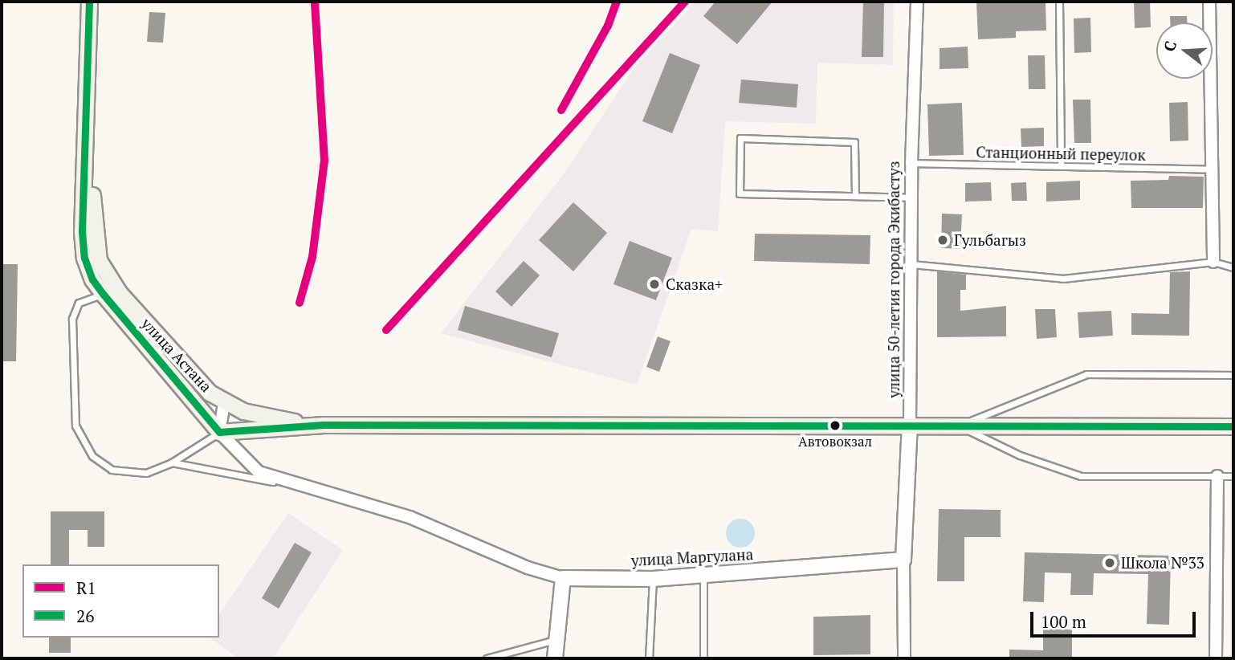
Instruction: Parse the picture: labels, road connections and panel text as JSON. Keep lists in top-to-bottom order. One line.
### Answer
{"streets":{"main road":["улица Астана"],"street":["улица 50-летия города Экибастуз","улица Маргулана"],"lane":["Станционный переулок"]},"crossings":[["Станционный переулок","улица 50-летия города Экибастуз"],["улица 50-летия города Экибастуз","улица Маргулана"]],"places":["Гульбагыз","Сказка+","Автовокзал","Школа №33"],"lines":["transit line R1","transit line 26"],"legend":["R1","26"],"scale_bar":"100 m","north":"left"}
